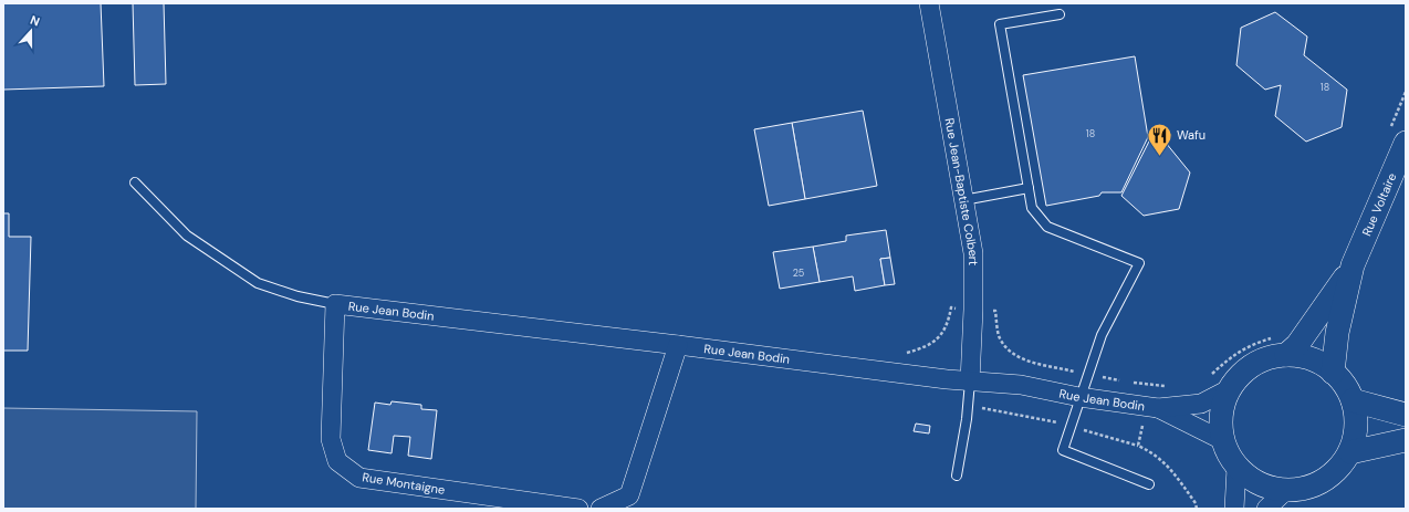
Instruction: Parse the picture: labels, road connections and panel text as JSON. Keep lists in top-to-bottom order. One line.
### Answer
{"streets":{"street":["Rue Jean-Baptiste Colbert","Rue Voltaire","Rue Jean Bodin","Rue Montaigne"]},"crossings":[["Rue Jean-Baptiste Colbert","Rue Jean Bodin"],["Rue Voltaire","Rue Jean Bodin"],["Rue Jean Bodin","Rue Montaigne"]],"places":{"restaurant":["Wafu"]},"house_numbers":["18","18","25"],"north":"top"}
